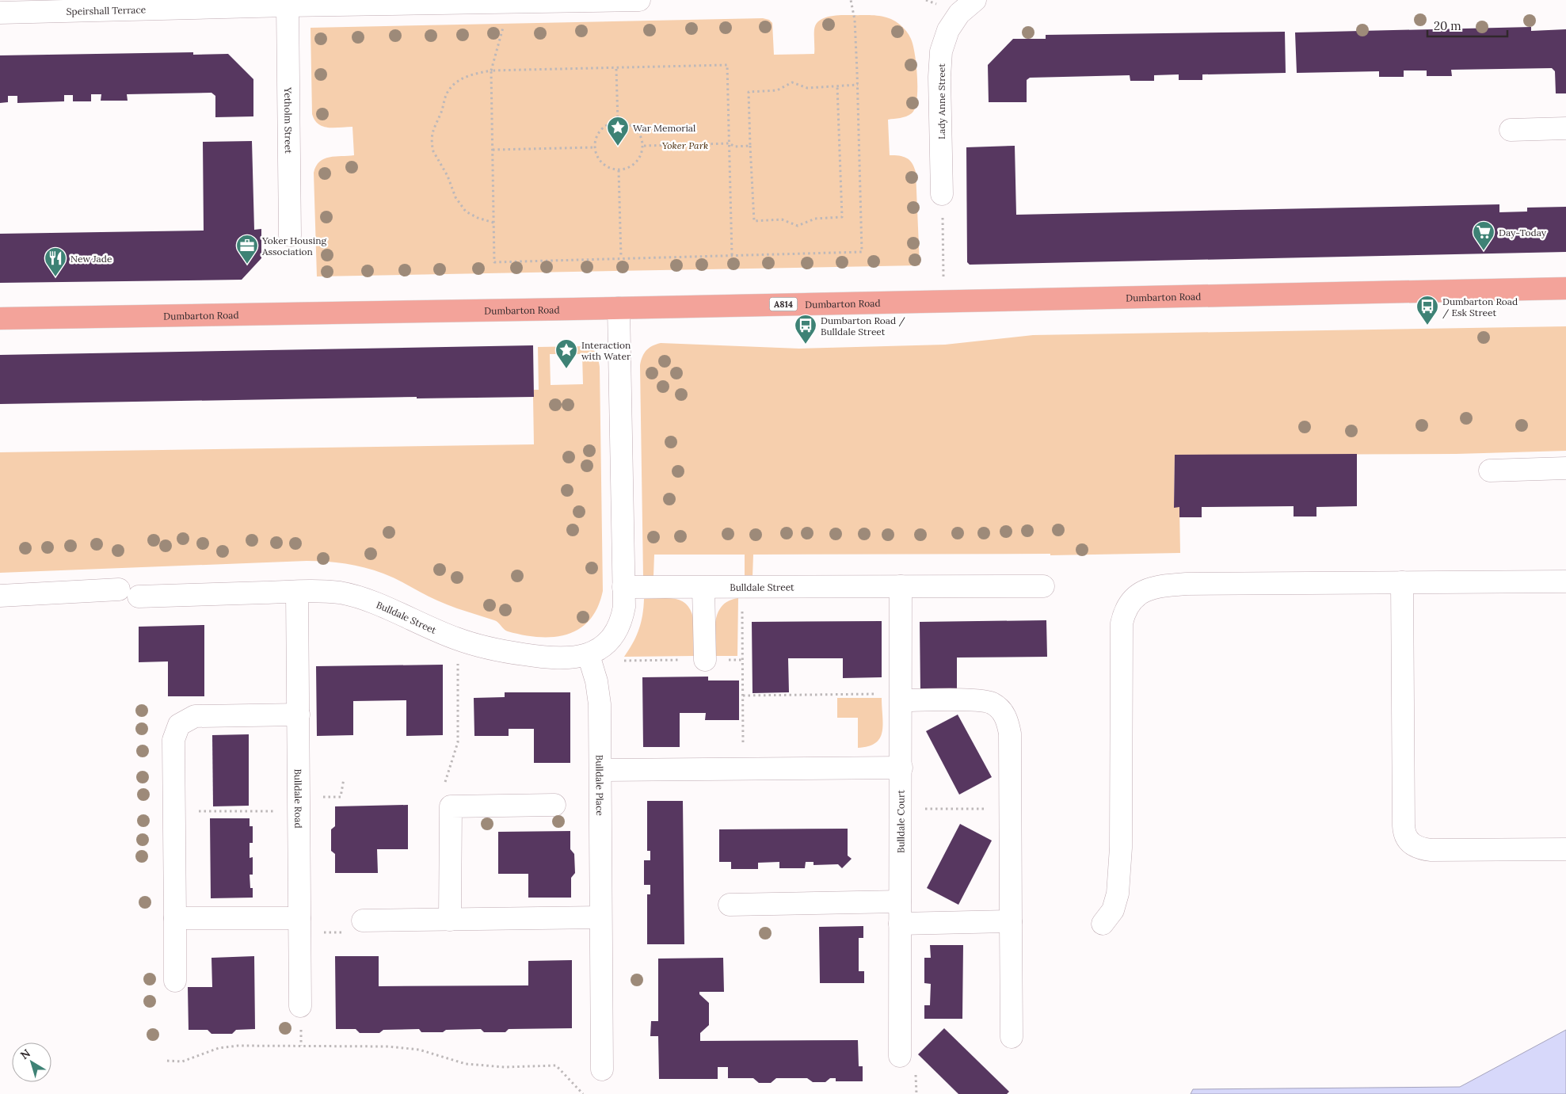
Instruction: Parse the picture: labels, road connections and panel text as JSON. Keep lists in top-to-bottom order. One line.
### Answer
{"streets":{"main road":["Dumbarton Road","A814"],"street":["Speirshall Terrace","Lady Anne Street","Yetholm Street","Bulldale Street","Bulldale Place","Bulldale Road","Bulldale Court"]},"crossings":[["Speirshall Terrace","Yetholm Street"],["Dumbarton Road","Bulldale Street"],["Bulldale Street","Bulldale Place"],["Bulldale Street","Bulldale Road"],["Bulldale Street","Bulldale Court"]],"parks":["Yoker Park"],"places":{"place":["War Memorial","Interaction with Water"],"supermarket":["Day-Today"],"office":["Yoker Housing Association"],"restaurant":["New Jade"],"bus stop":["Dumbarton Road / Esk Street","Dumbarton Road / Bulldale Street"]},"scale_bar":"20 m","north":"top left"}
